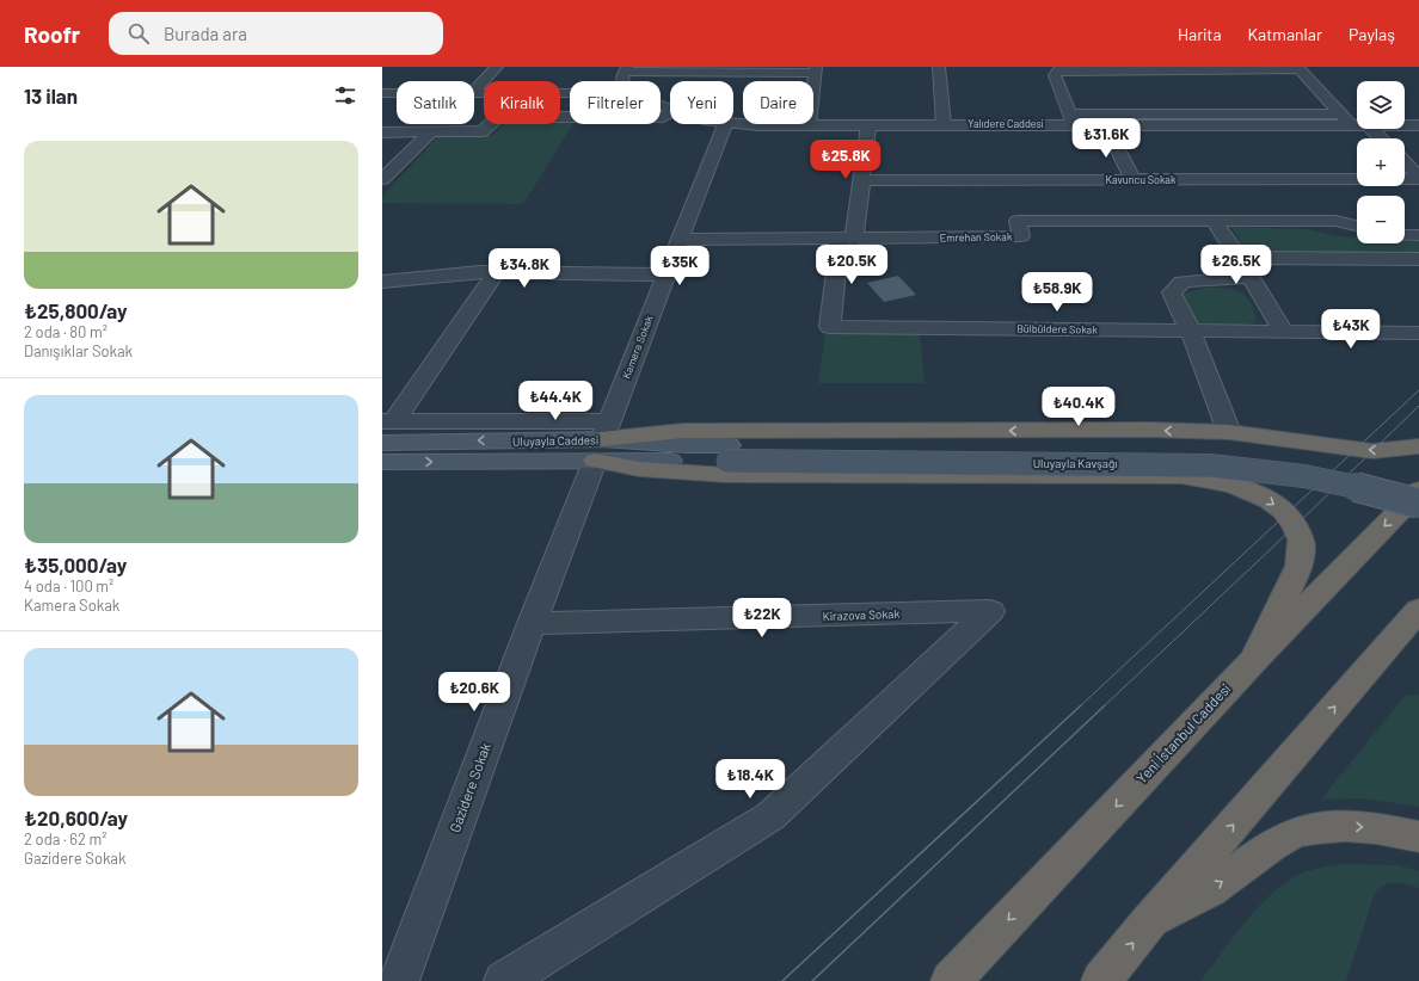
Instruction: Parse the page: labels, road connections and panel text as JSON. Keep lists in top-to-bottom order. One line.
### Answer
{"streets":{"highway":["Yeni İstanbul Caddesi"],"main road":["Uluyayla Caddesi","Uluyayla Kavşağı"],"street":["Yalıdere Caddesi","Kavuncu Sokak","Emrehan Sokak","Bülbüldere Sokak","Kamera Sokak","Kirazova Sokak","Gazidere Sokak"]},"crossings":[["Emrehan Sokak","Bülbüldere Sokak"],["Emrehan Sokak","Kamera Sokak"],["Kamera Sokak","Uluyayla Caddesi"],["Kamera Sokak","Gazidere Sokak"],["Uluyayla Caddesi","Uluyayla Kavşağı"],["Uluyayla Caddesi","Gazidere Sokak"],["Uluyayla Kavşağı","Yeni İstanbul Caddesi"],["Kirazova Sokak","Gazidere Sokak"]],"page":{"header":"Roofr","search":"Burada ara","nav":["Harita","Katmanlar","Paylaş"],"heading":"13 ilan","map_buttons":["+","−"],"chip":["Satılık","Kiralık","Filtreler","Yeni","Daire"],"price":["₺31.6K","₺25.8K","₺20.5K","₺26.5K","₺35K","₺34.8K","₺58.9K","₺43K","₺44.4K","₺40.4K","₺22K","₺20.6K","₺18.4K"],"list":[{"name":"₺25,800/ay","note":"2 oda · 80 m² · Danışıklar Sokak"},{"name":"₺35,000/ay","note":"4 oda · 100 m² · Kamera Sokak"},{"name":"₺20,600/ay","note":"2 oda · 62 m² · Gazidere Sokak"}]}}
